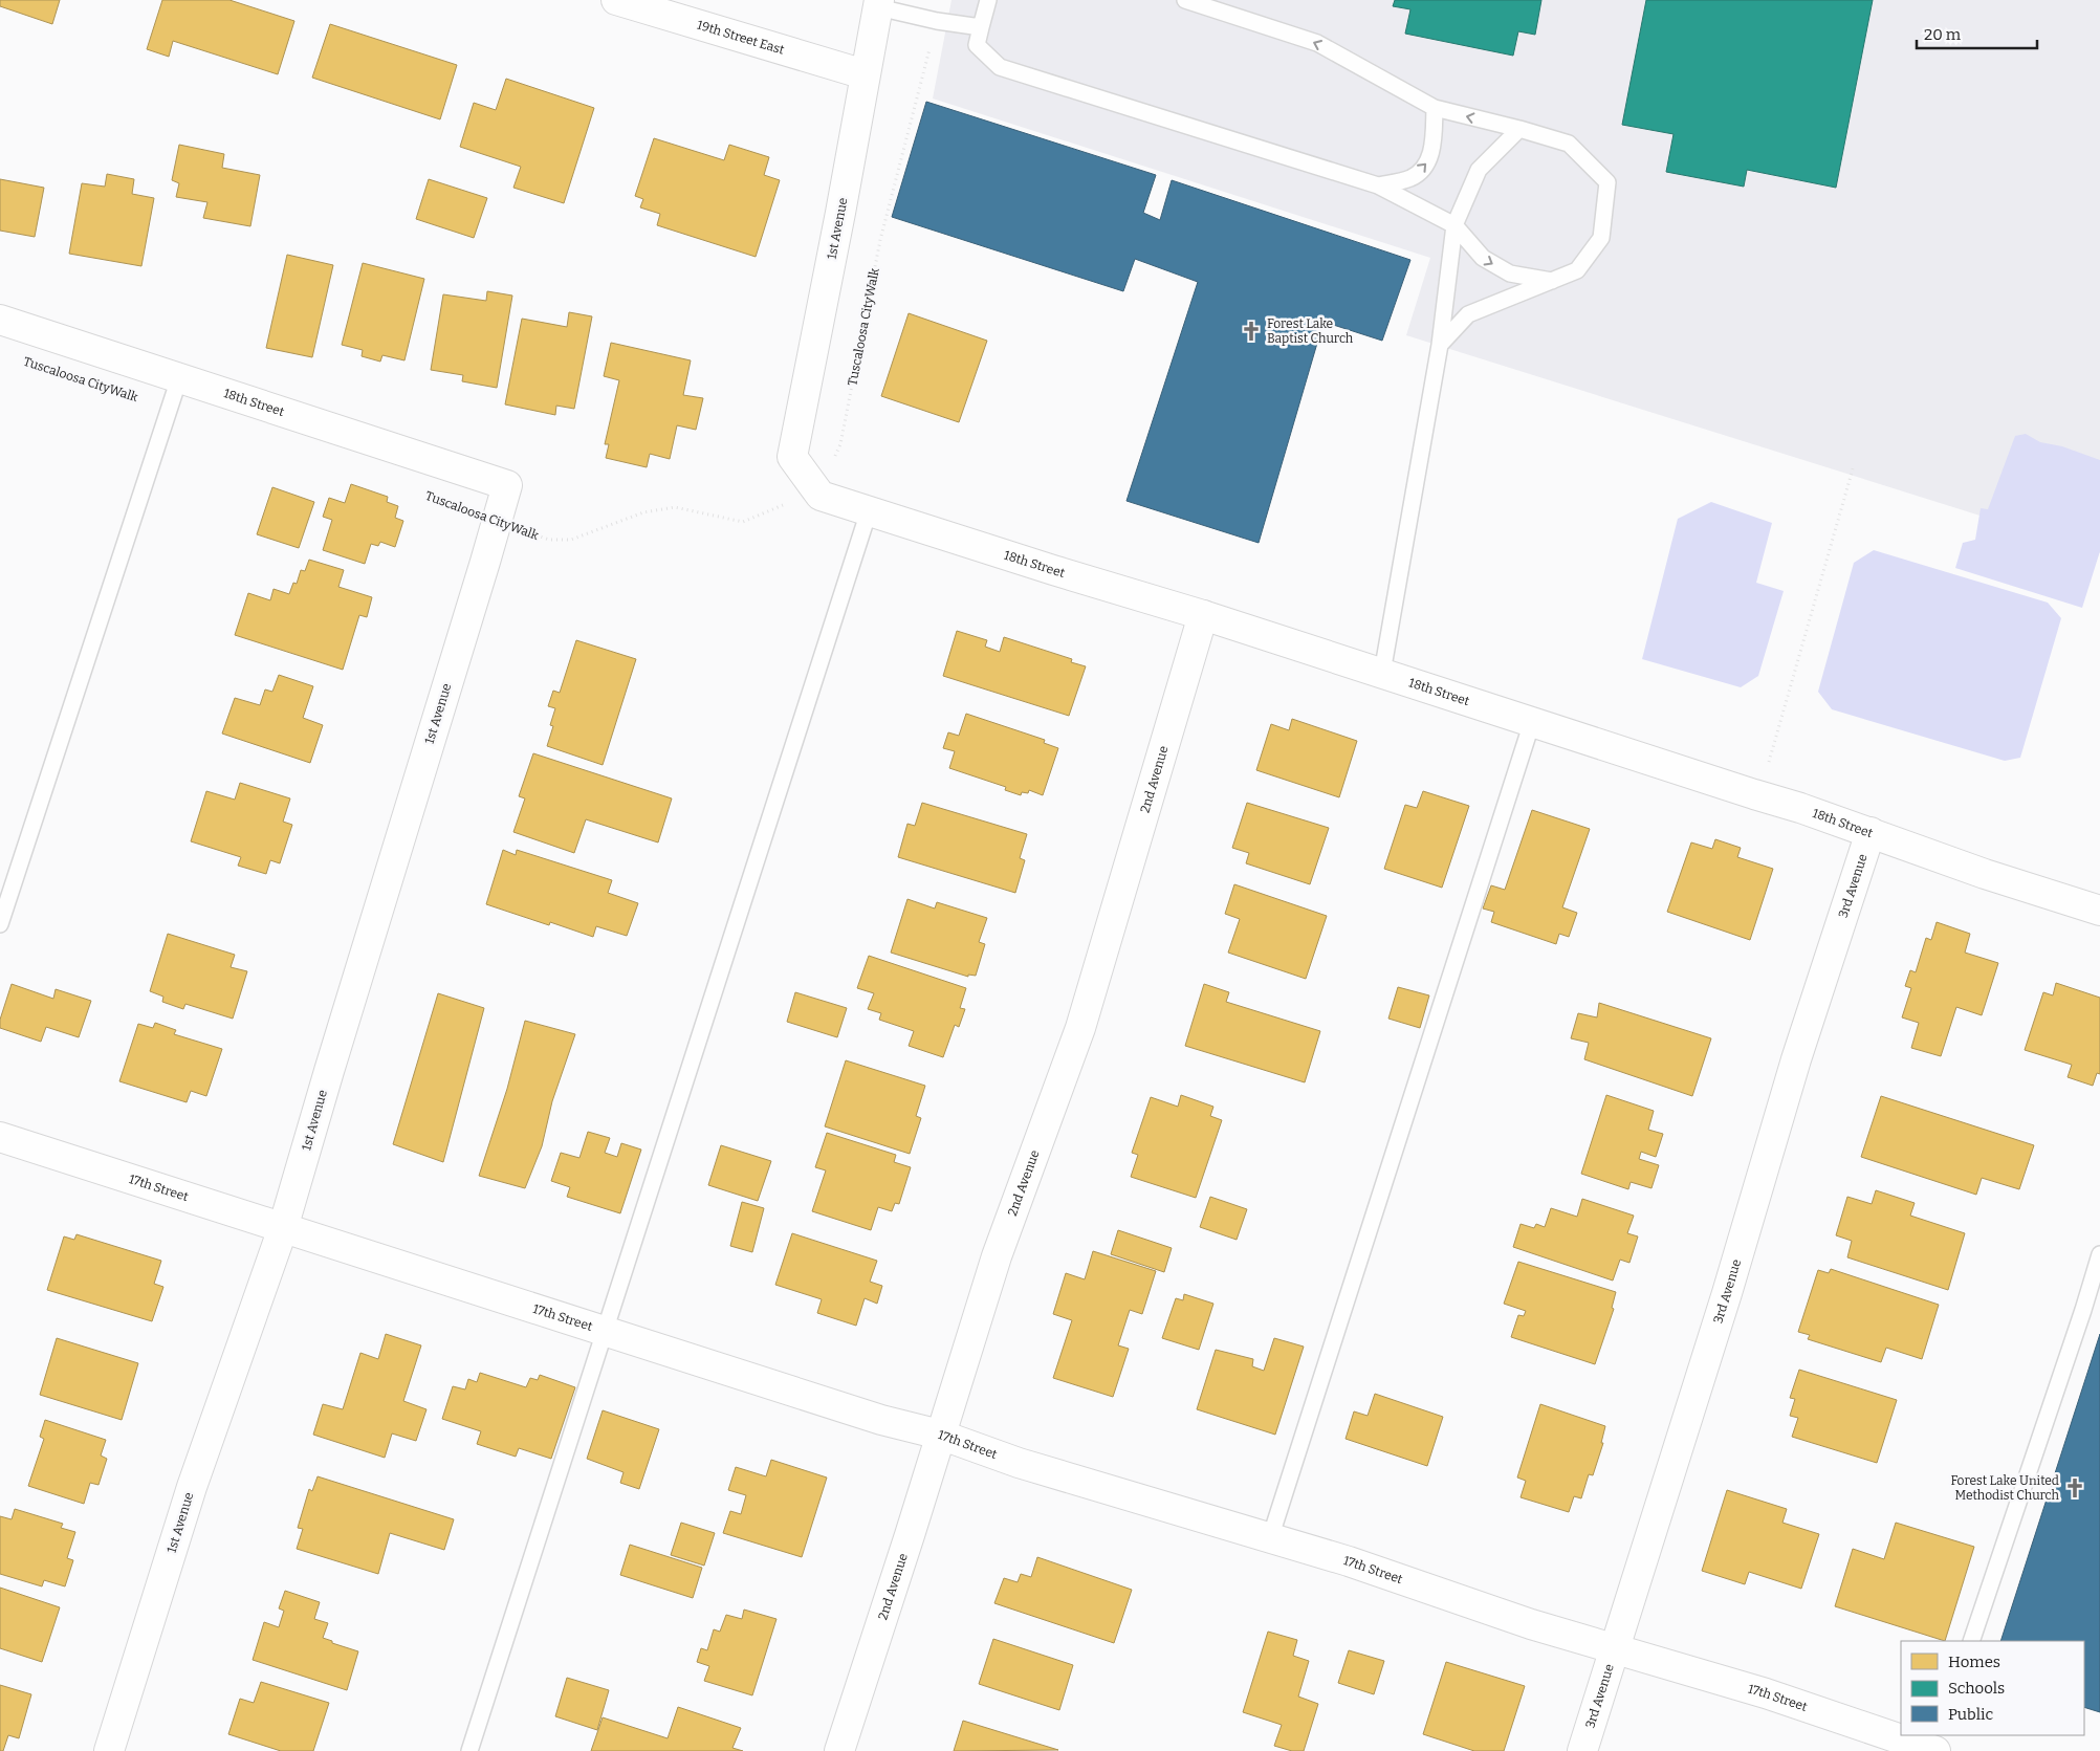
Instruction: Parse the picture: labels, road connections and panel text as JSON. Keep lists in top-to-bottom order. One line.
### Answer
{"streets":{"street":["19th Street East","1st Avenue","18th Street","2nd Avenue","3rd Avenue","17th Street"],"path":["Tuscaloosa CityWalk"]},"crossings":[["19th Street East","1st Avenue"],["1st Avenue","Tuscaloosa CityWalk"],["1st Avenue","18th Street"],["1st Avenue","17th Street"],["Tuscaloosa CityWalk","18th Street"],["18th Street","2nd Avenue"],["18th Street","3rd Avenue"],["2nd Avenue","17th Street"],["3rd Avenue","17th Street"]],"places":{"church":["Forest Lake Baptist Church","Forest Lake United Methodist Church"]},"legend":["Homes","Schools","Public"],"scale_bar":"20 m"}
